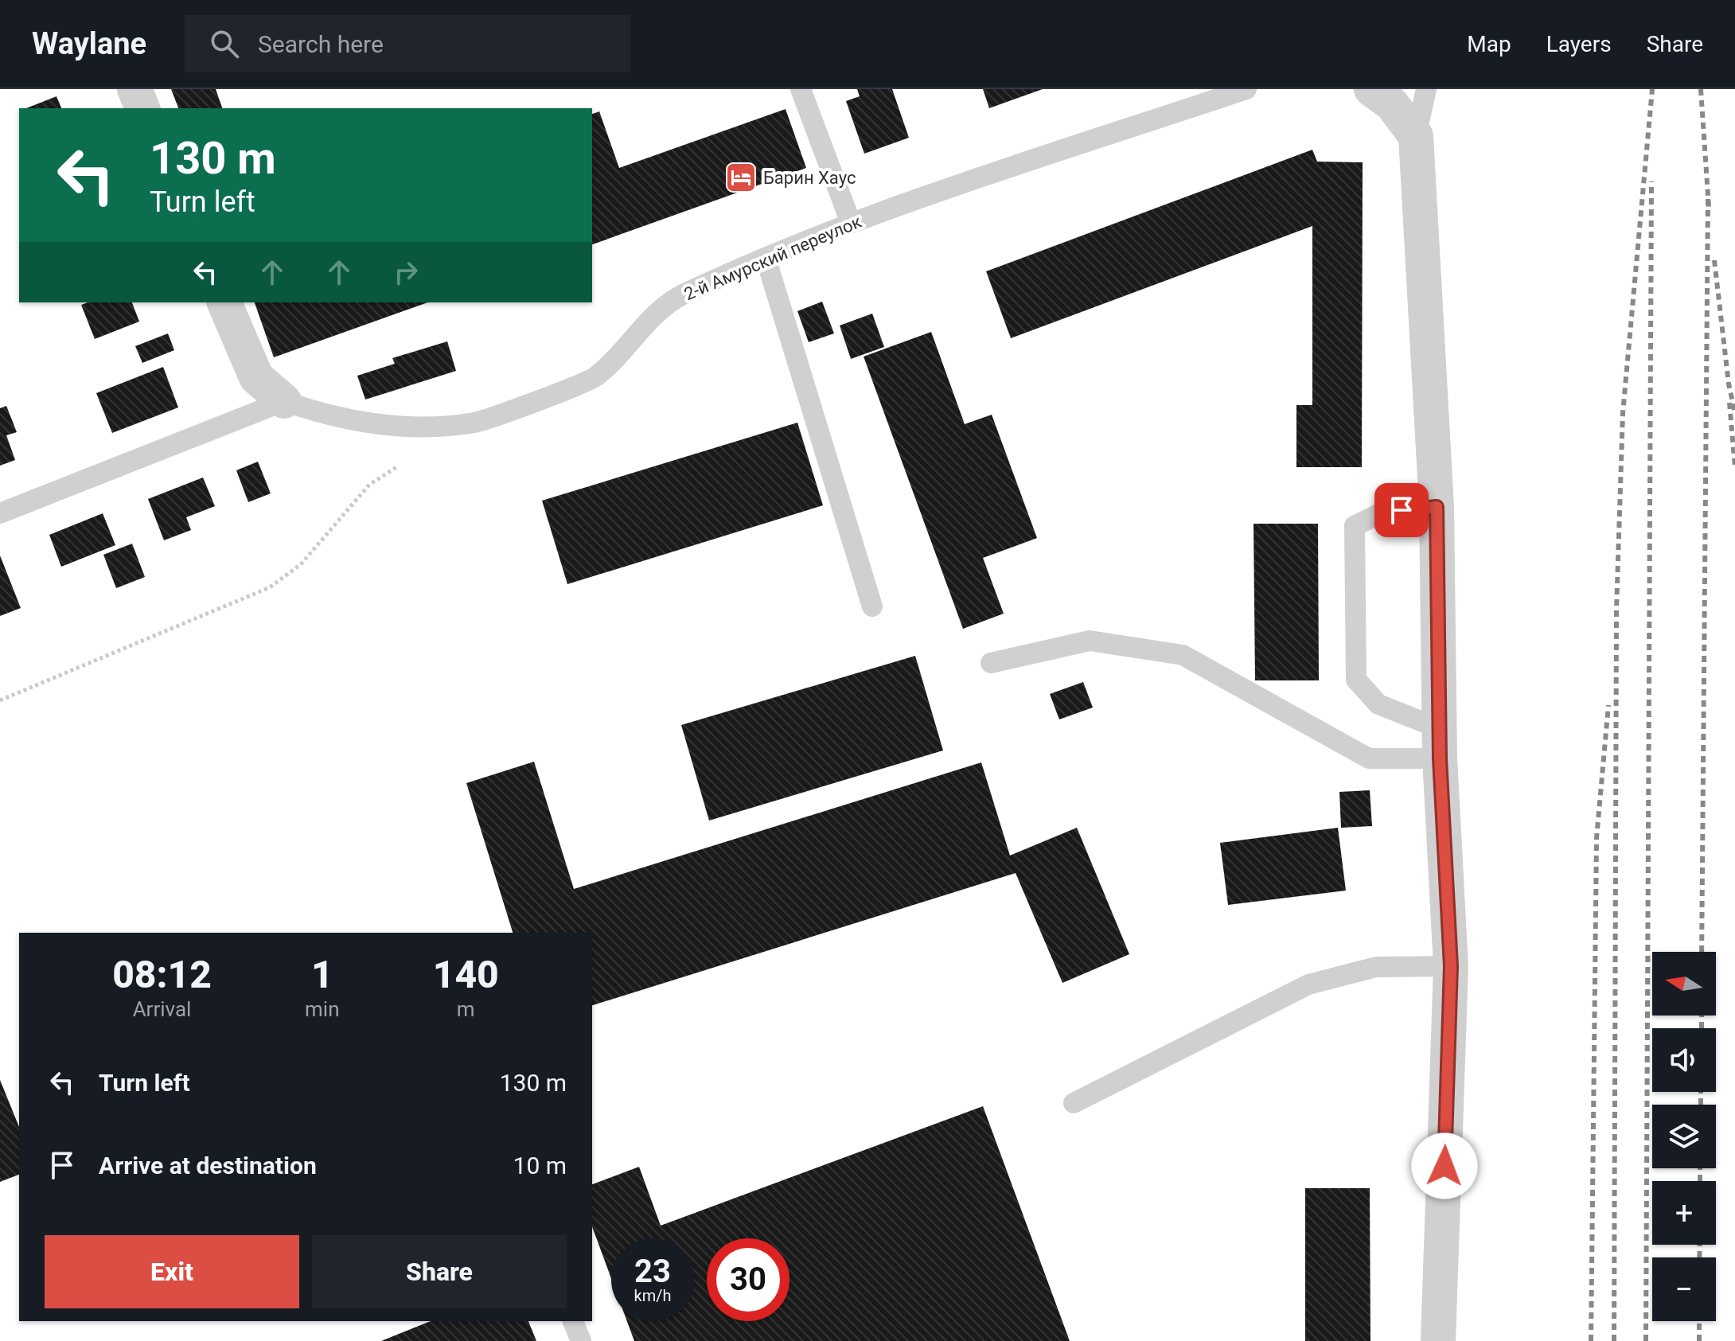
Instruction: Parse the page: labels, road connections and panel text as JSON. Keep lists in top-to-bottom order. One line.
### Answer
{"streets":{"lane":["2-й Амурский переулок"]},"places":{"hotel":["Барин Хаус"]},"north":"left","page":{"header":"Waylane","search":"Search here","nav":["Map","Layers","Share"],"turn":["130 m","Turn left"],"eta":["08:12","Arrival","1","min","140","m"],"map_buttons":["+","−"],"list":[{"name":"Turn left","value":"130 m"},{"name":"Arrive at destination","value":"10 m"}],"buttons":["Exit","Share"],"speed":"23 km/h","limit":"30"}}
